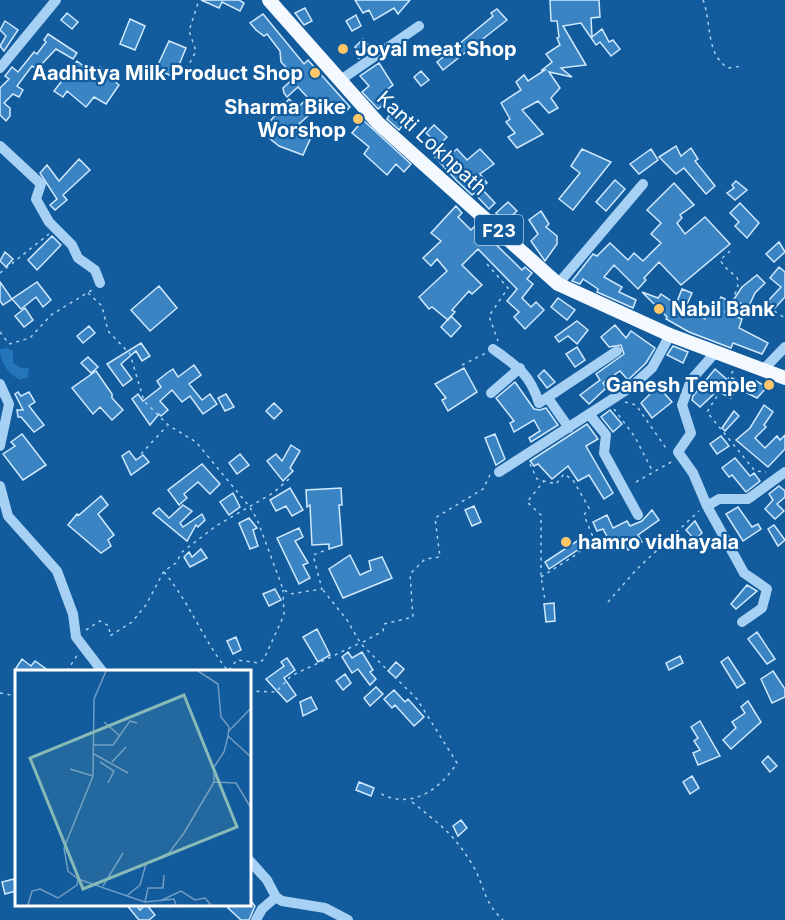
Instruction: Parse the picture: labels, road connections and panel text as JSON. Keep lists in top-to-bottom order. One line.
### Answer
{"streets":{"main road":["Kanti Lokhpath","F23"]},"places":["Joyal meat Shop","Aadhitya Milk Product Shop","Sharma Bike Worshop","Nabil Bank","Ganesh Temple","hamro vidhayala"]}
